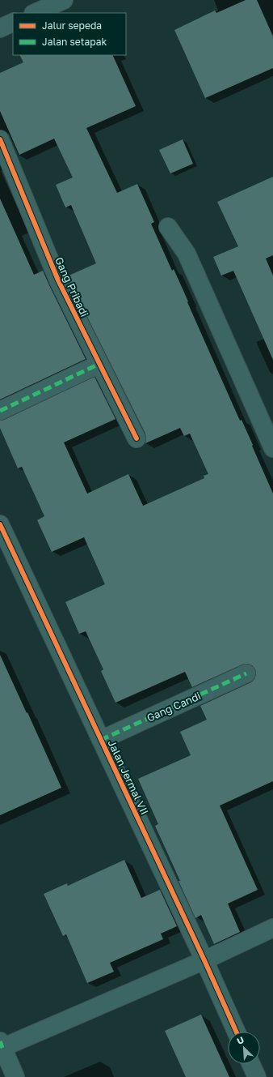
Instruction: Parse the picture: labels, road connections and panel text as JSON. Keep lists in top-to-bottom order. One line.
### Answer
{"streets":{"street":["Gang Pribadi","Gang Candi","Jalan Jermal VII"]},"crossings":[["Gang Candi","Jalan Jermal VII"]],"legend":["Jalur sepeda","Jalan setapak"],"north":"top left"}
